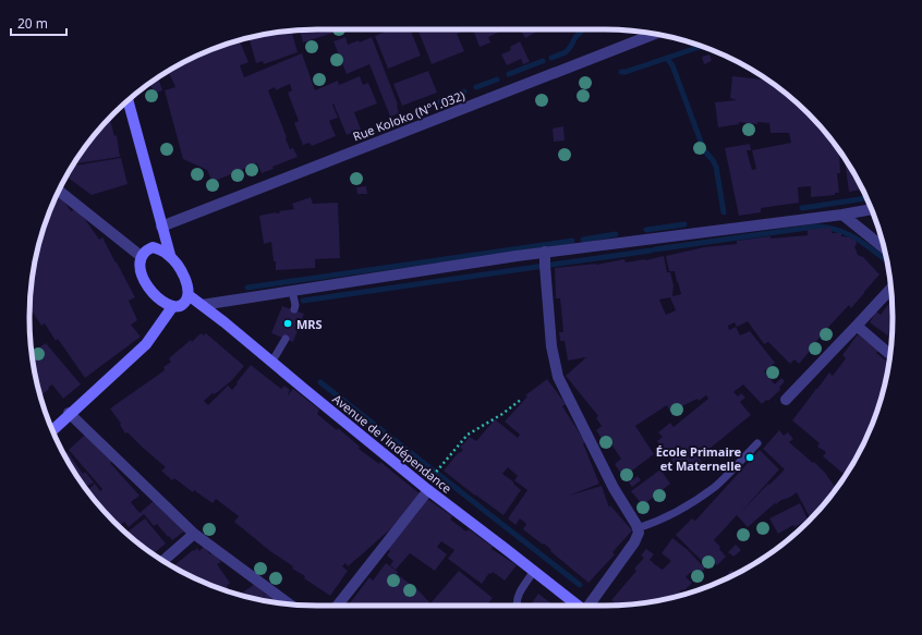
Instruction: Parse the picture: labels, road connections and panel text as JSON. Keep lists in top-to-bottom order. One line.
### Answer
{"streets":{"main road":["Avenue de l'indépendance"],"street":["Rue Koloko (N°1.032)"]},"places":["MRS","École Primaire et Maternelle"],"scale_bar":"20 m"}
